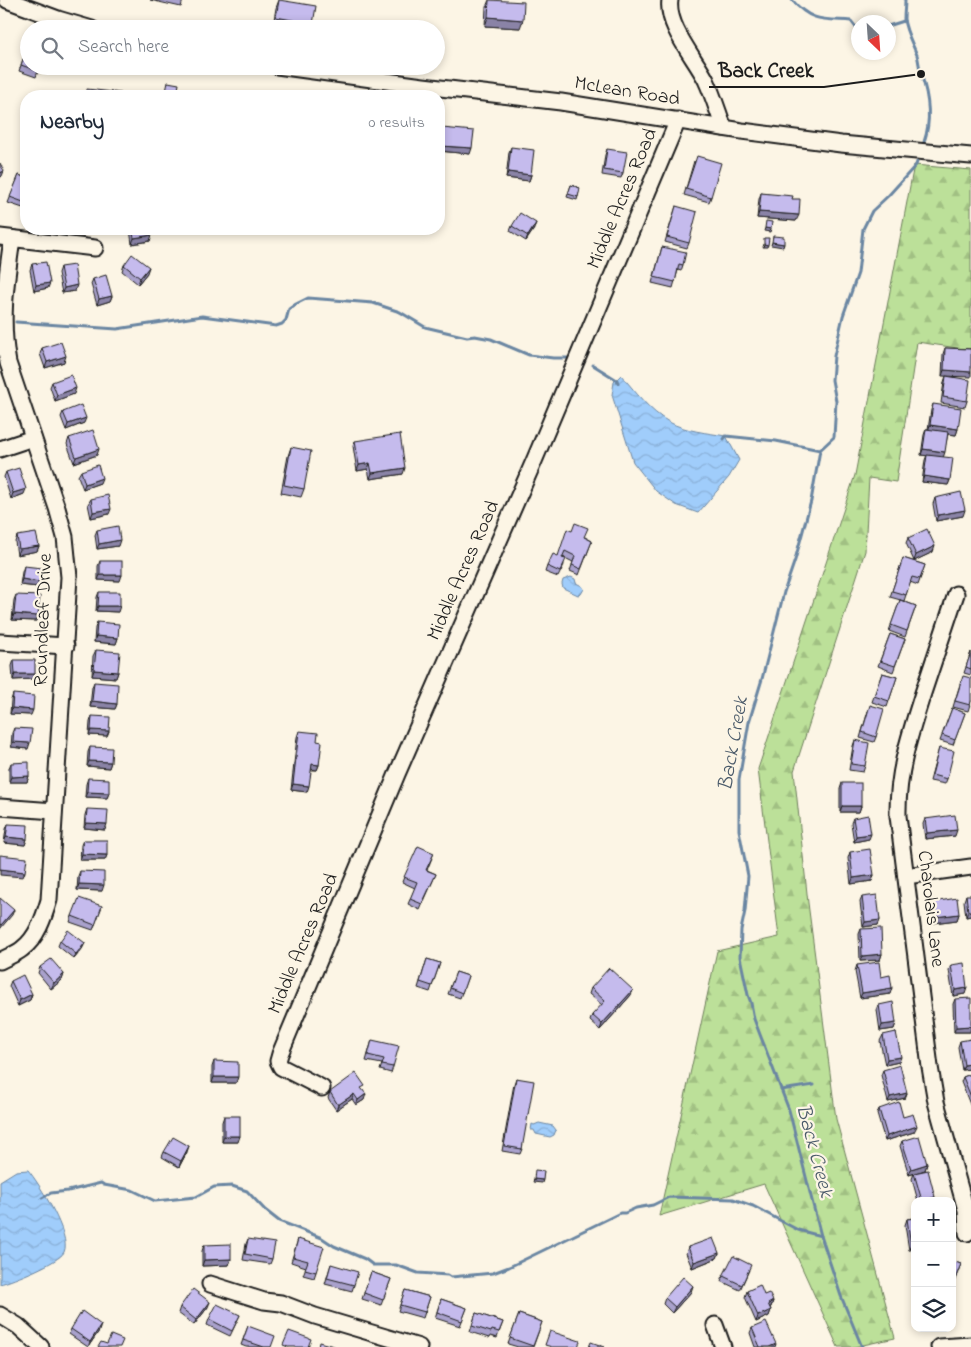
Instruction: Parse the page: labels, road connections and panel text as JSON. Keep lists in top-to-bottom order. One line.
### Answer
{"streets":{"street":["McLean Road","Middle Acres Road","Roundleaf Drive","Charolais Lane"]},"crossings":[["McLean Road","Middle Acres Road"]],"water":["Back Creek"],"places":["Back Creek"],"north":"bottom right","page":{"search":"Search here","heading":["Nearby","0 results"],"map_buttons":["+","−"]}}
